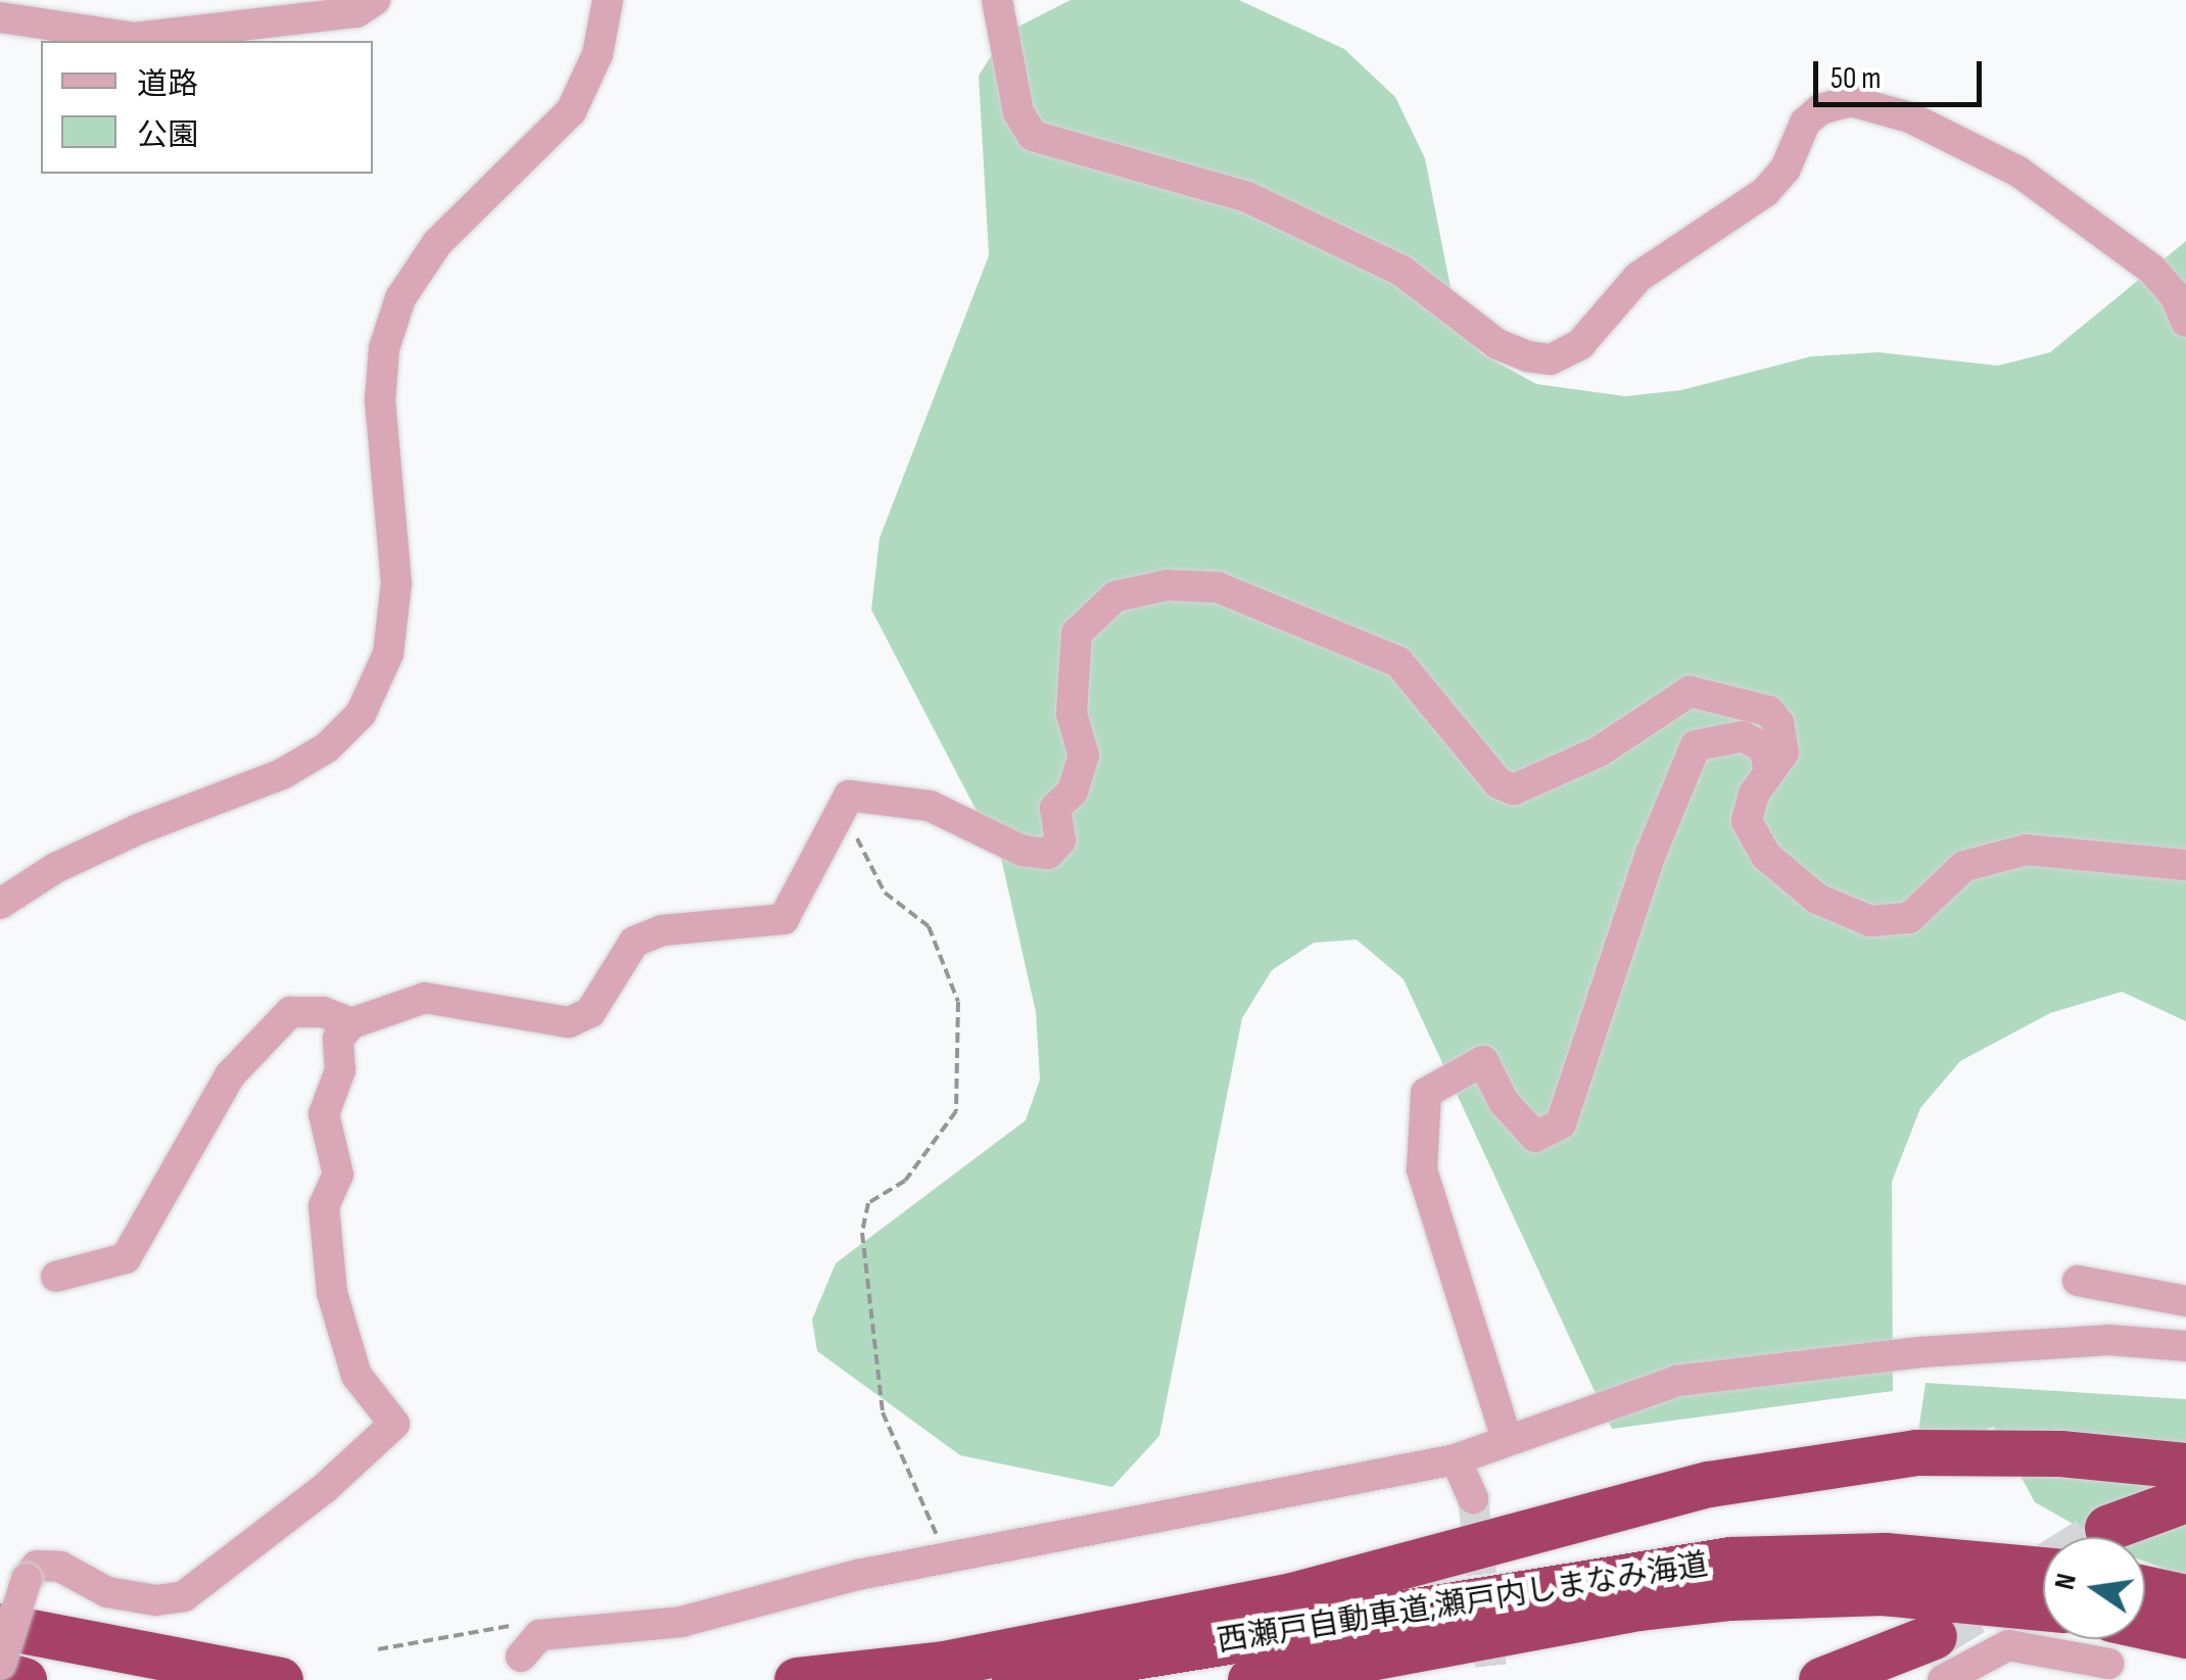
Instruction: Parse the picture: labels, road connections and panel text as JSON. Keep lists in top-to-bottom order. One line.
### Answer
{"streets":{"highway":["西瀬戸自動車道;瀬戸内しまなみ海道"]},"legend":["道路","公園"],"scale_bar":"50 m","north":"left"}
